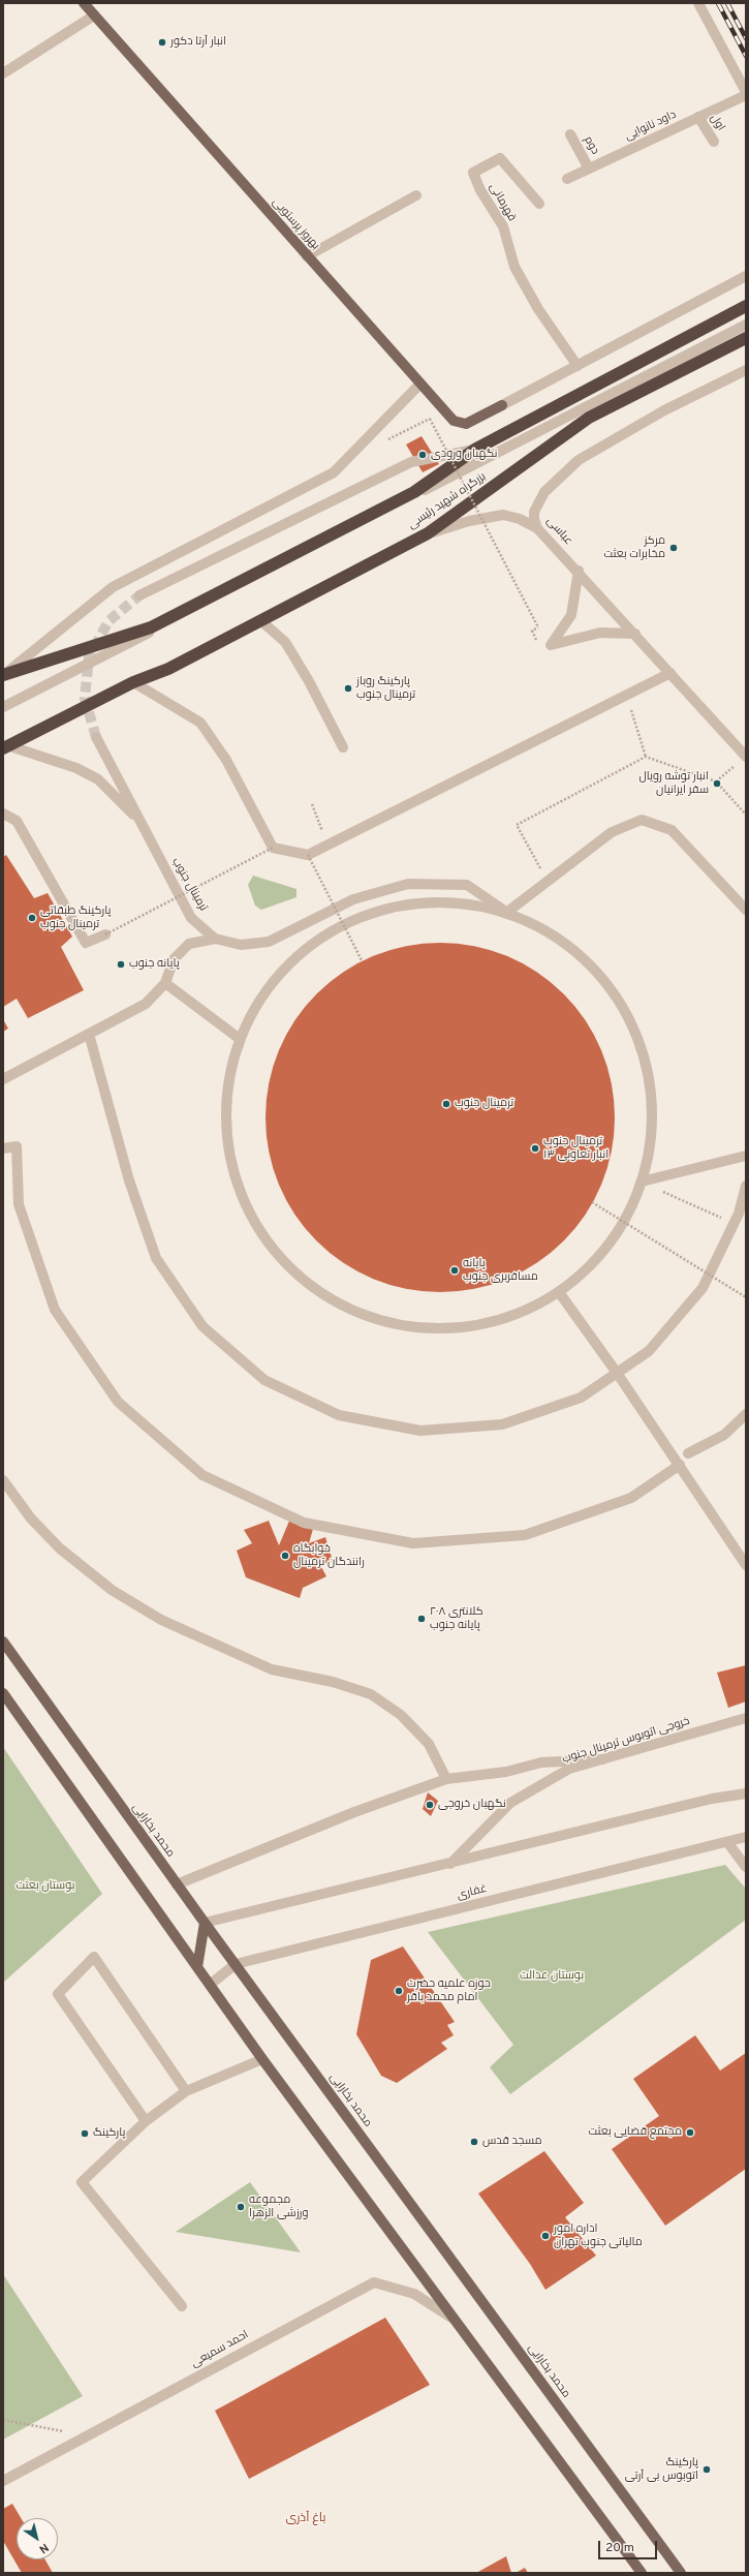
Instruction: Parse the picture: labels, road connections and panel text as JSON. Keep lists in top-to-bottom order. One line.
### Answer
{"streets":{"highway":["بزرگراه شهید رئیسی"],"main road":["بهروز پرستویی","محمد بخارایی"],"street":["اول","داود نانوایی","دوم","قهرمانی","عباسی","ترمینال جنوب","خروجی اتوبوس ترمینال جنوب","غفاری","احمد سمیعی"]},"crossings":[["اول","داود نانوایی"],["داود نانوایی","دوم"],["محمد بخارایی","غفاری"]],"districts":["باغ آذری"],"parks":["بوستان بعثت","بوستان عدالت"],"places":["انبار آرتا دکور","نگهبان ورودی","مرکز مخابرات بعثت","پارکینگ روباز ترمینال جنوب","انبار توشه رویال سفر ایرانیان","پارکینگ طبقاتی ترمینال جنوب","پایانه جنوب","ترمینال جنوب","ترمینال جنوب انبار تعاونی ۱۳","پایانه مسافربری جنوب","خوابگاه رانندگان ترمینال","کلانتری ۲۰۸ پایانه جنوب","نگهبان خروجی","حوزه علمیه حضرت امام محمد باقر","مجتمع قضایی بعثت","پارکینگ","مسجد قدس","مجموعه ورزشی الزهرا","اداره امور مالیاتی جنوب تهران","پارکینگ اتوبوس بی آرتی"],"scale_bar":"20 m","north":"bottom right"}
